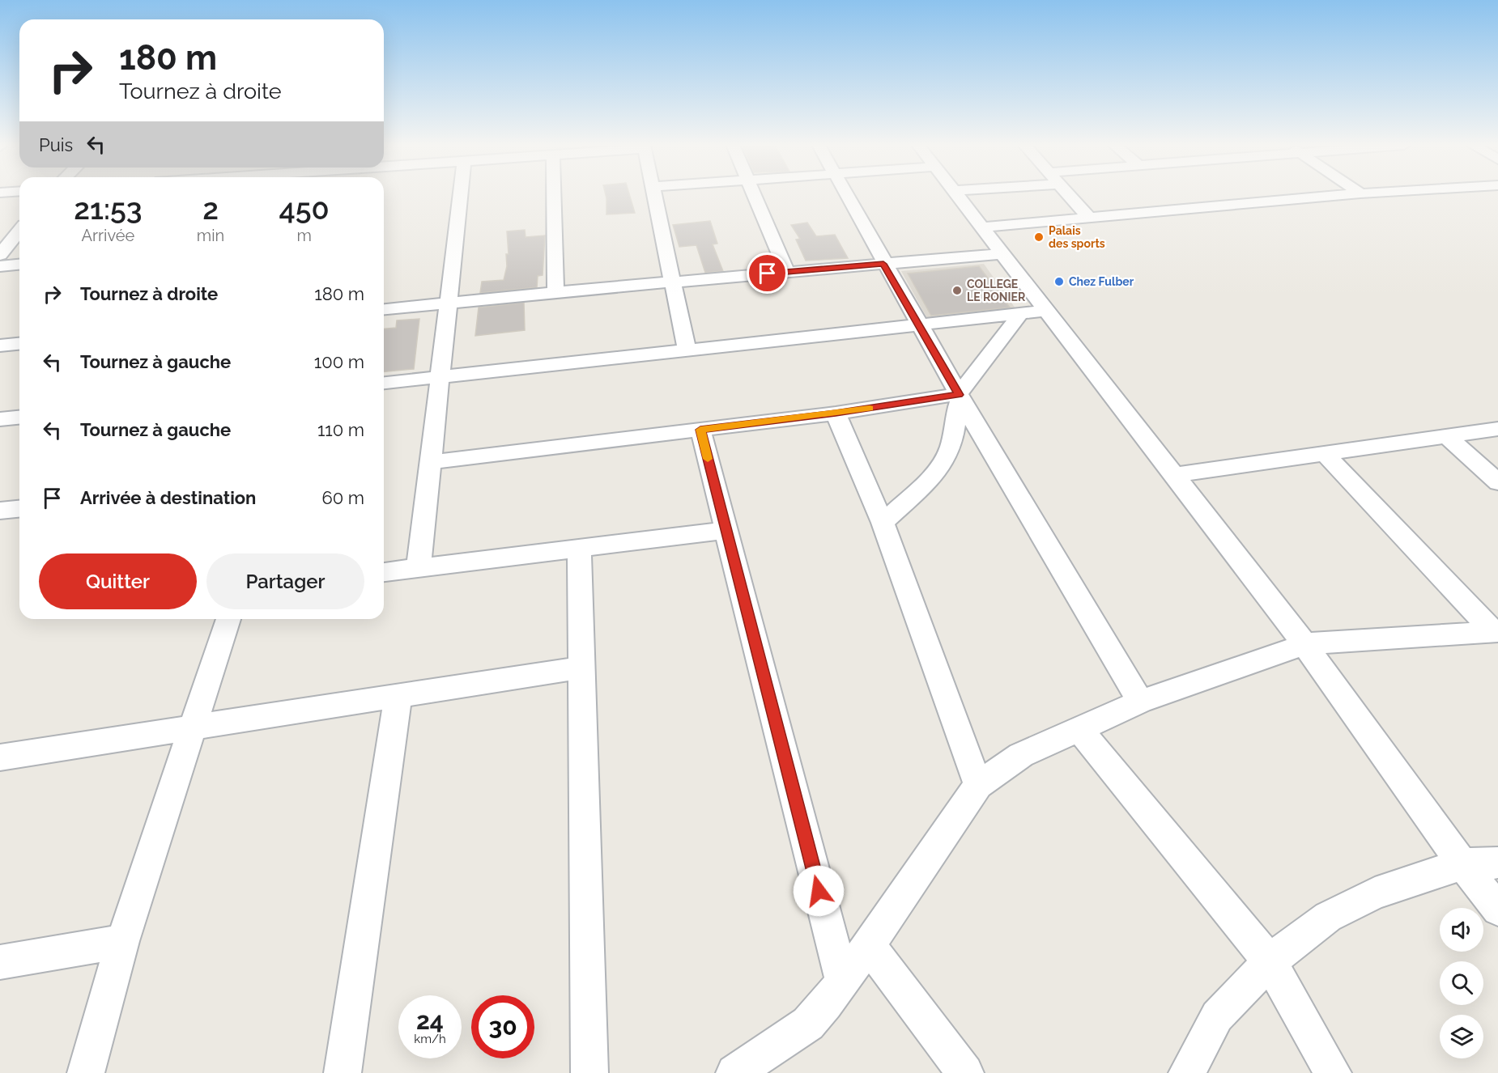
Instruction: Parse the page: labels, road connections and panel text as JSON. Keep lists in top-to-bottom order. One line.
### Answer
{"places":["Palais des sports","Chez Fulber","COLLEGE LE RONIER"],"page":{"turn":["180 m","Tournez à droite"],"then":"Puis","eta":["21:53","Arrivée","2","min","450","m"],"list":[{"name":"Tournez à droite","value":"180 m"},{"name":"Tournez à gauche","value":"100 m"},{"name":"Tournez à gauche","value":"110 m"},{"name":"Arrivée à destination","value":"60 m"}],"buttons":["Quitter","Partager"],"speed":"24 km/h","limit":"30"}}
